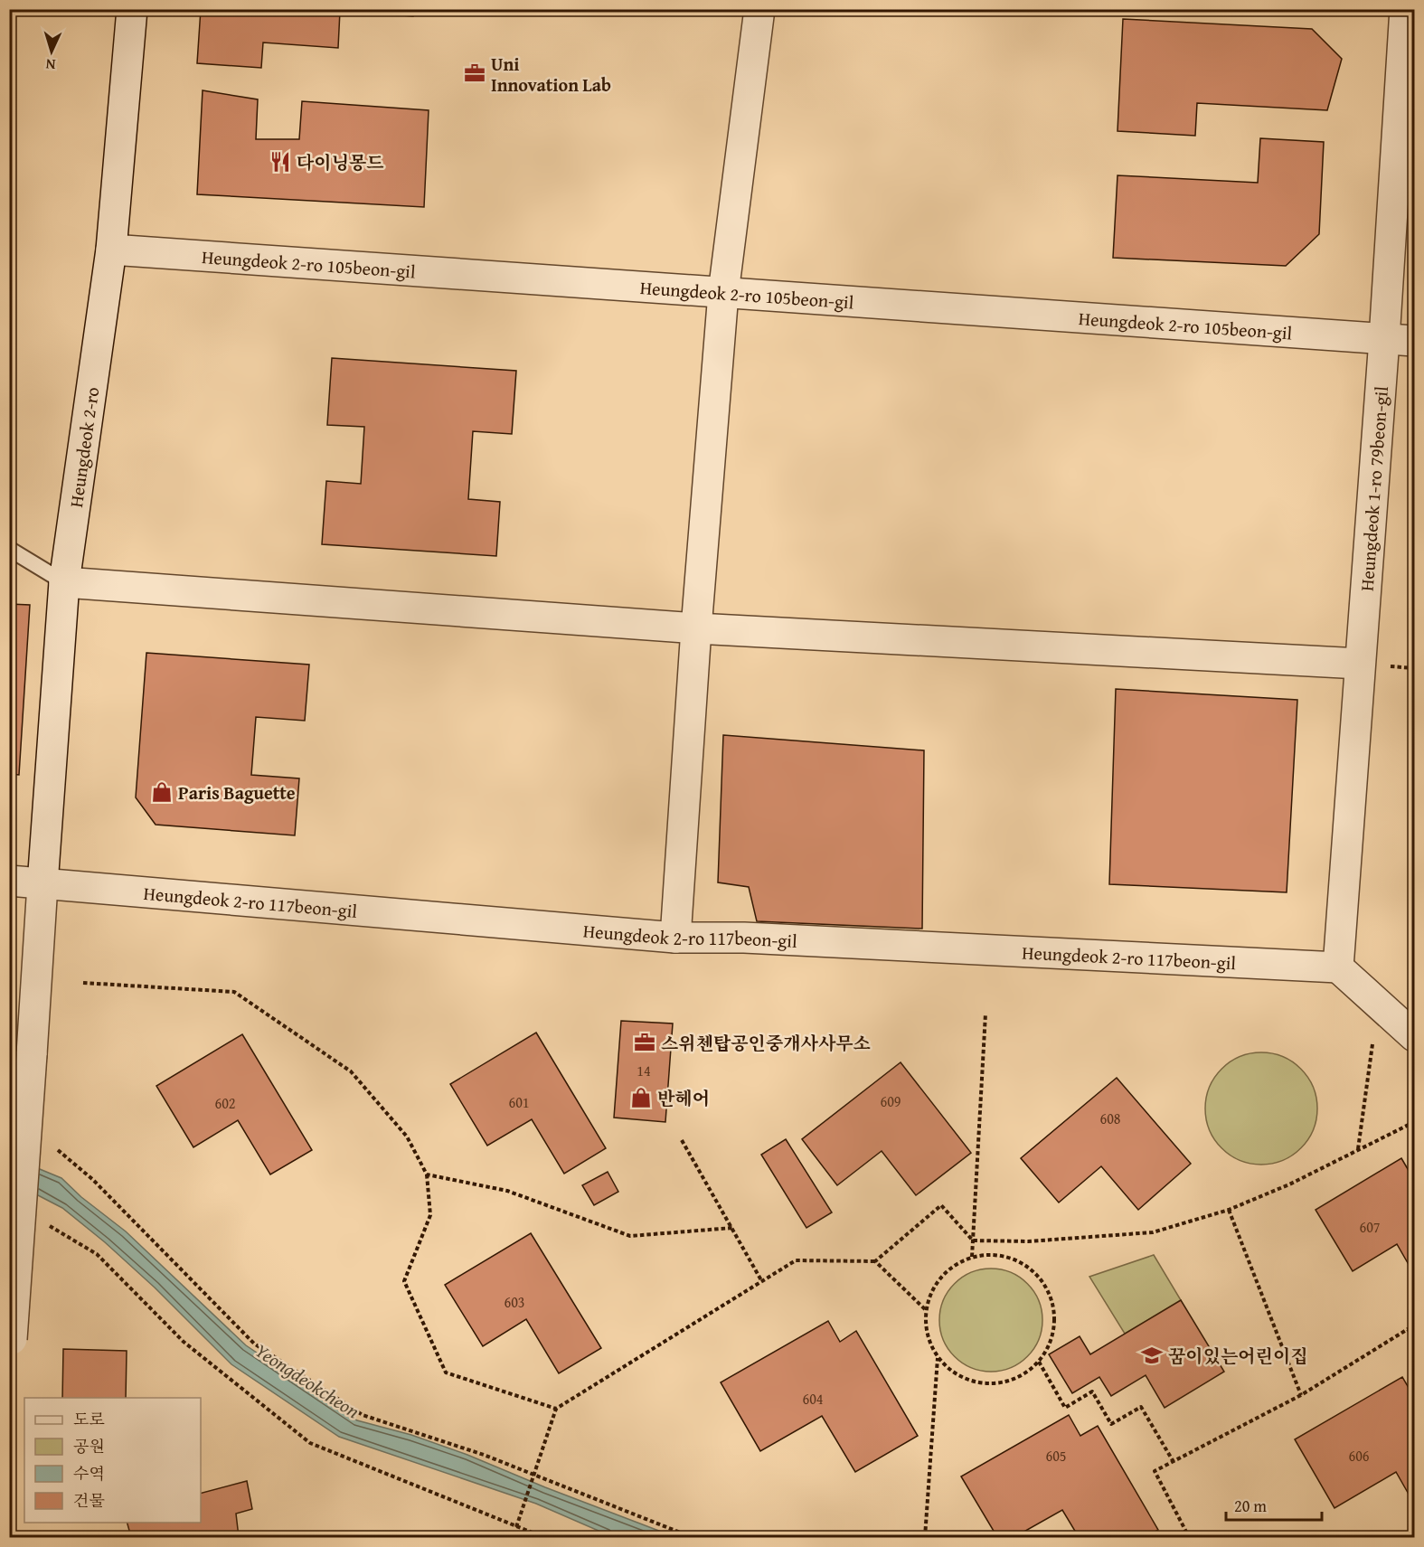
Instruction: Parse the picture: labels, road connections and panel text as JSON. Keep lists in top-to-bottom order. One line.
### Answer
{"streets":{"street":["Heungdeok 2-ro 105beon-gil","Heungdeok 2-ro","Heungdeok 1-ro 79beon-gil","Heungdeok 2-ro 117beon-gil"]},"crossings":[["Heungdeok 2-ro 105beon-gil","Heungdeok 2-ro"],["Heungdeok 2-ro 105beon-gil","Heungdeok 1-ro 79beon-gil"],["Heungdeok 2-ro","Heungdeok 2-ro 117beon-gil"],["Heungdeok 1-ro 79beon-gil","Heungdeok 2-ro 117beon-gil"]],"water":["Yeongdeokcheon"],"places":{"office":["Uni Innovation Lab","스위첸탑공인중개사사무소"],"restaurant":["다이닝몽드"],"shop":["Paris Baguette","반헤어"],"school or university":["꿈이있는어린이집"]},"house_numbers":["14","609","601","602","608","607","603","604","605","606"],"legend":["도로","공원","수역","건물"],"scale_bar":"20 m","north":"bottom"}
